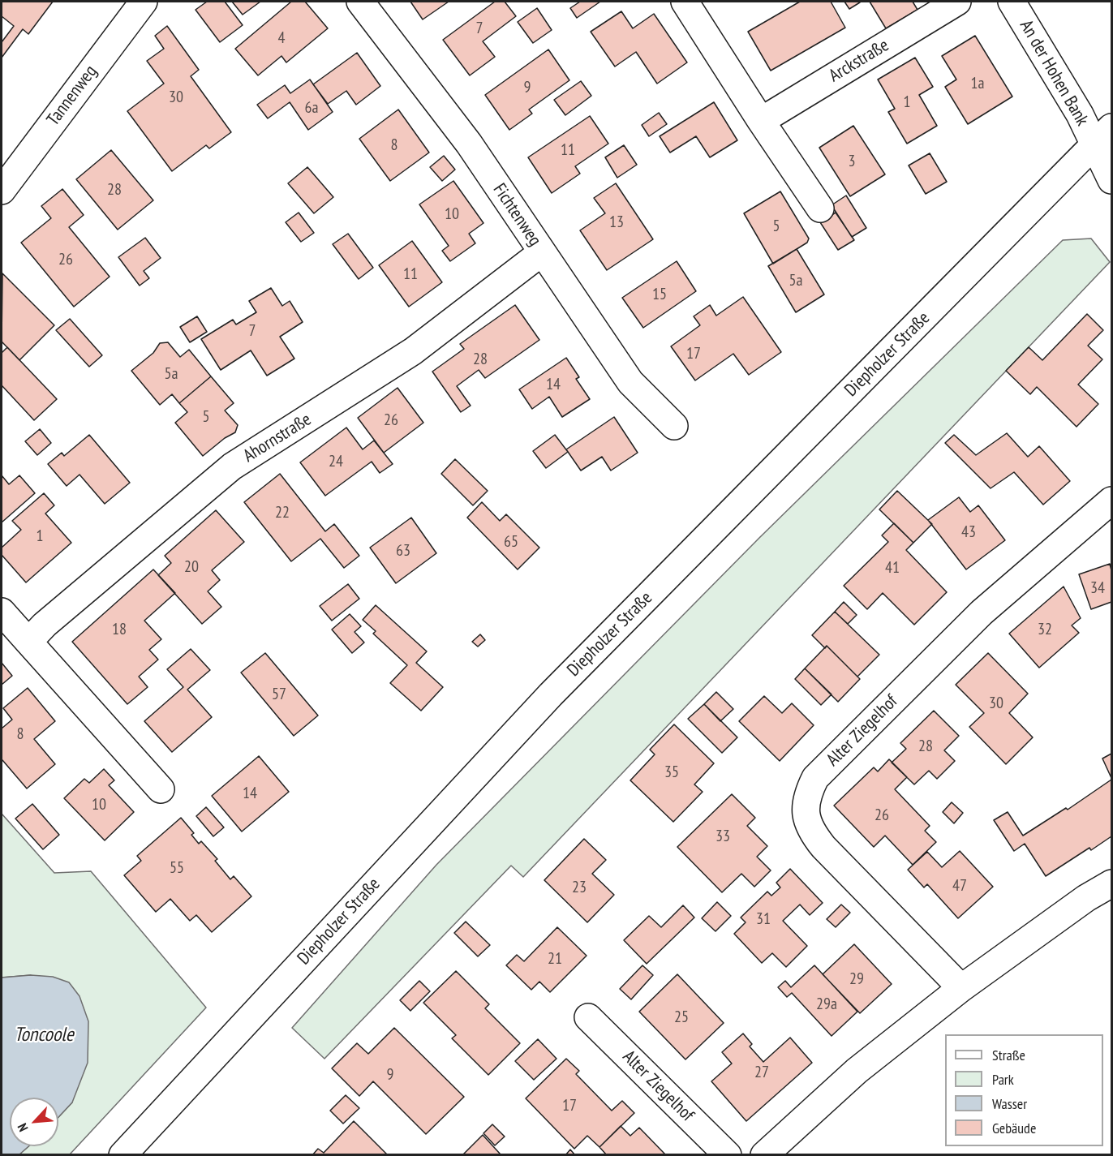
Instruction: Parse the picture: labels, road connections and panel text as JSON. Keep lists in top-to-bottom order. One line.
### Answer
{"streets":{"street":["Arckstraße","An der Hohen Bank","Tannenweg","Fichtenweg","Diepholzer Straße","Ahornstraße","Alter Ziegelhof"]},"crossings":[["An der Hohen Bank","Diepholzer Straße"],["Fichtenweg","Ahornstraße"]],"water":["Toncoole"],"house_numbers":["7","4","1a","9","30","1","6a","8","11","3","28","10","13","5","26","11","5a","15","7","17","28","5a","14","5","26","24","22","43","1","65","63","20","41","34","18","32","57","30","8","28","35","14","10","26","33","55","47","23","31","21","29","29a","25","27","9","17"],"legend":["Straße","Park","Wasser","Gebäude"],"north":"bottom left"}
